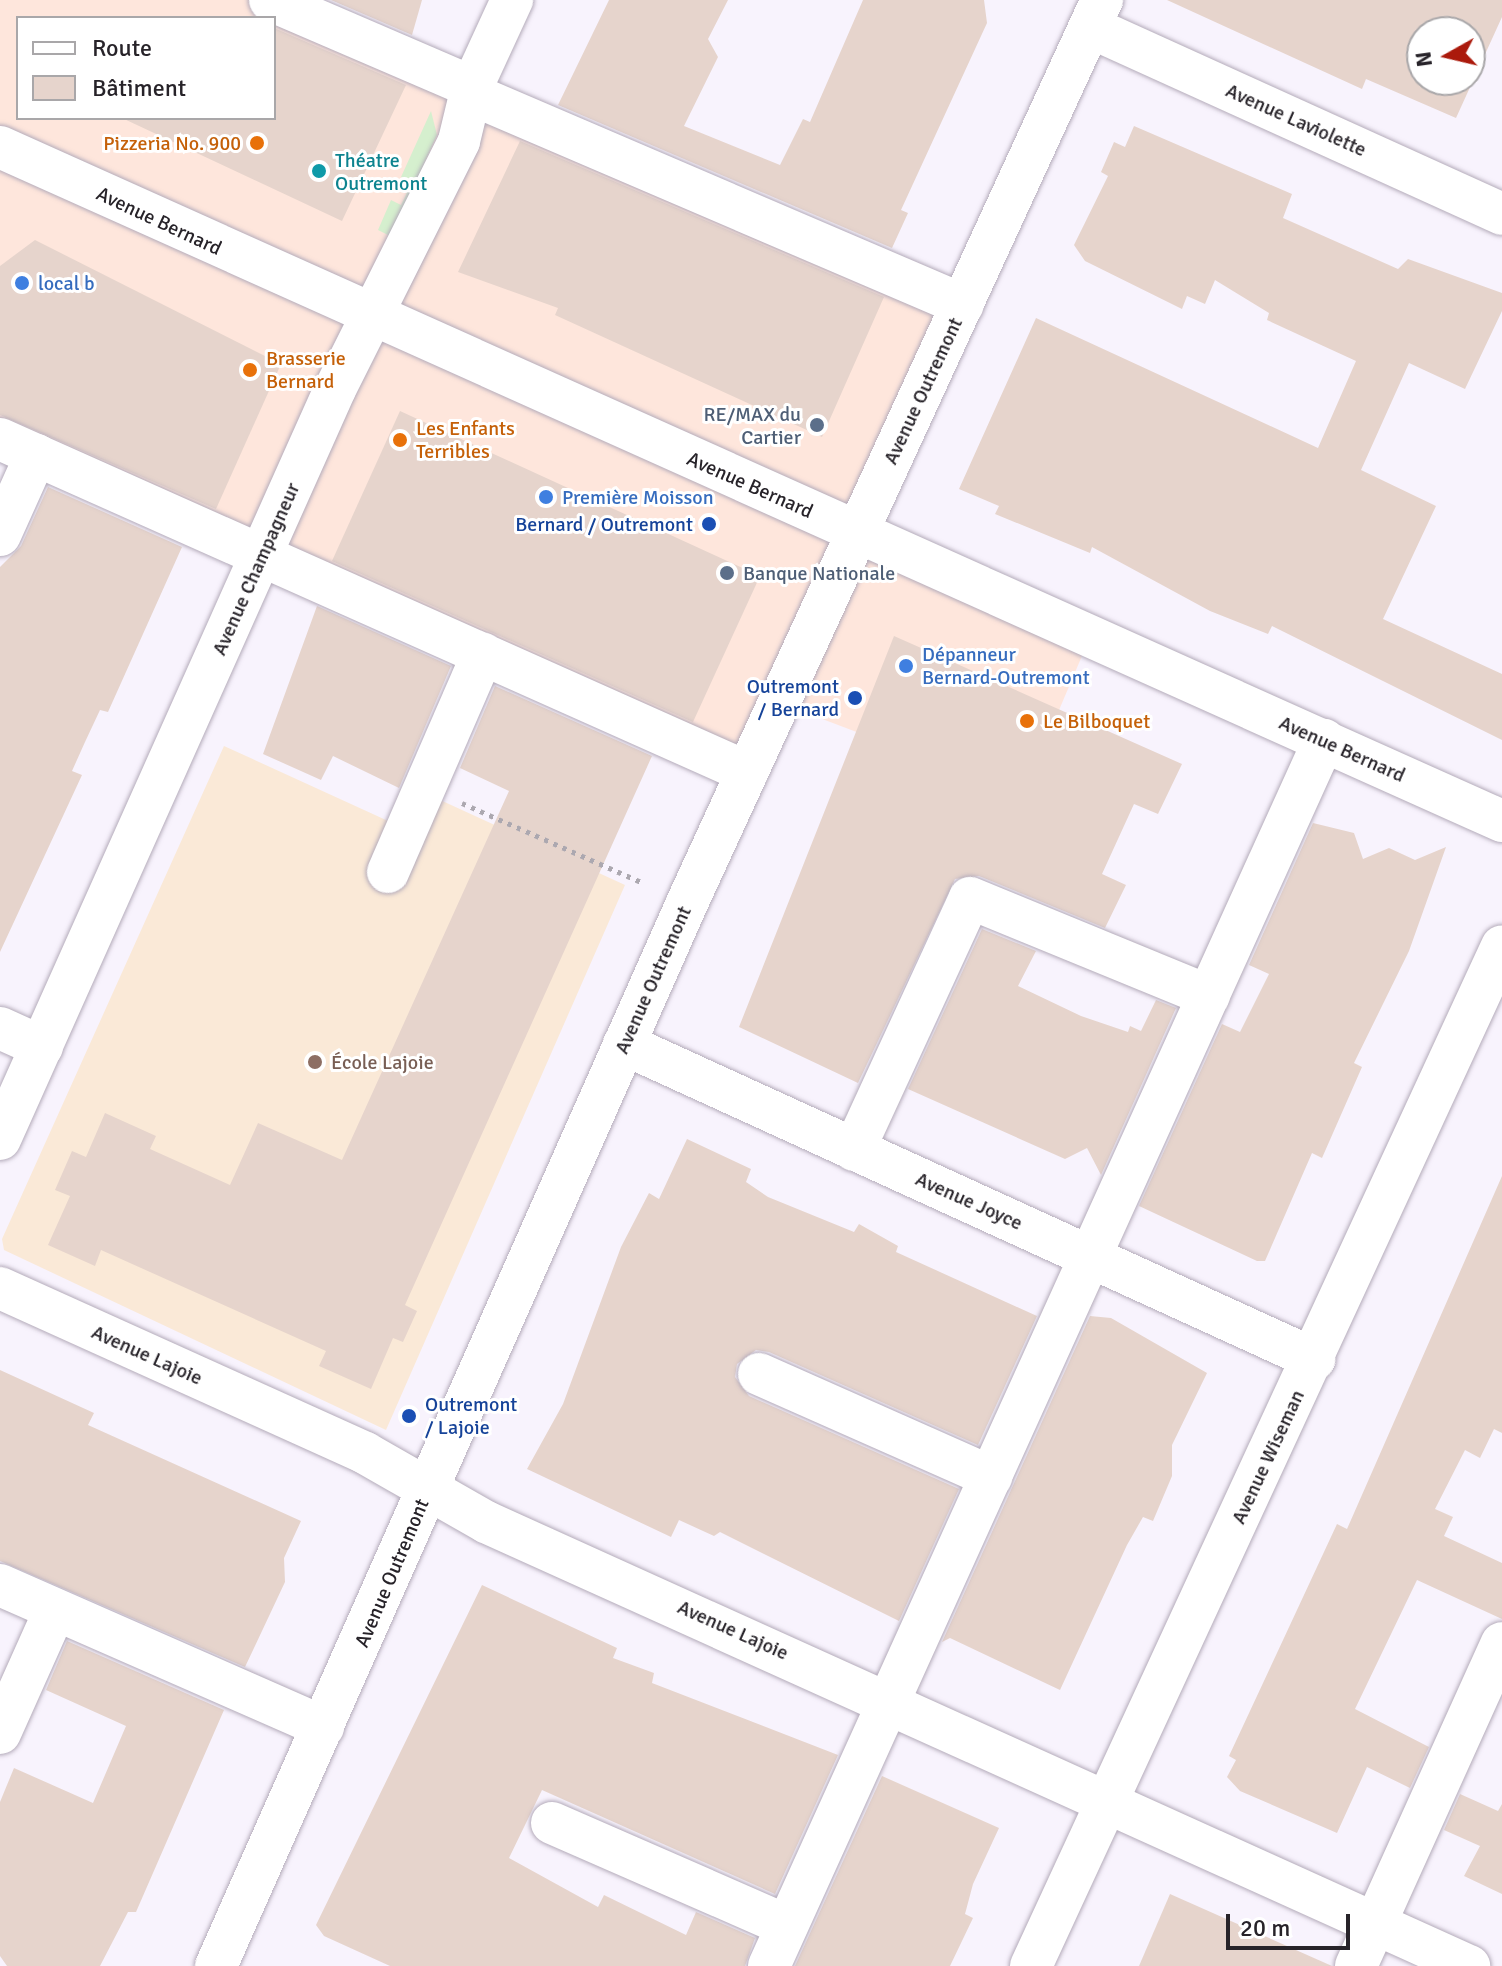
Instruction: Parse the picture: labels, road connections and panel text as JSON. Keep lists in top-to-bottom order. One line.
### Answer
{"streets":{"street":["Avenue Laviolette","Avenue Bernard","Avenue Outremont","Avenue Champagneur","Avenue Joyce","Avenue Lajoie","Avenue Wiseman"]},"crossings":[["Avenue Laviolette","Avenue Outremont"],["Avenue Bernard","Avenue Outremont"],["Avenue Bernard","Avenue Champagneur"],["Avenue Outremont","Avenue Joyce"],["Avenue Outremont","Avenue Lajoie"],["Avenue Joyce","Avenue Wiseman"],["Avenue Lajoie","Avenue Wiseman"]],"places":["Pizzeria No. 900","Théatre Outremont","local b","Brasserie Bernard","RE/MAX du Cartier","Les Enfants Terribles","Première Moisson","Bernard / Outremont","Banque Nationale","Dépanneur Bernard-Outremont","Outremont / Bernard","Le Bilboquet","École Lajoie","Outremont / Lajoie"],"legend":["Route","Bâtiment"],"scale_bar":"20 m","north":"left"}
